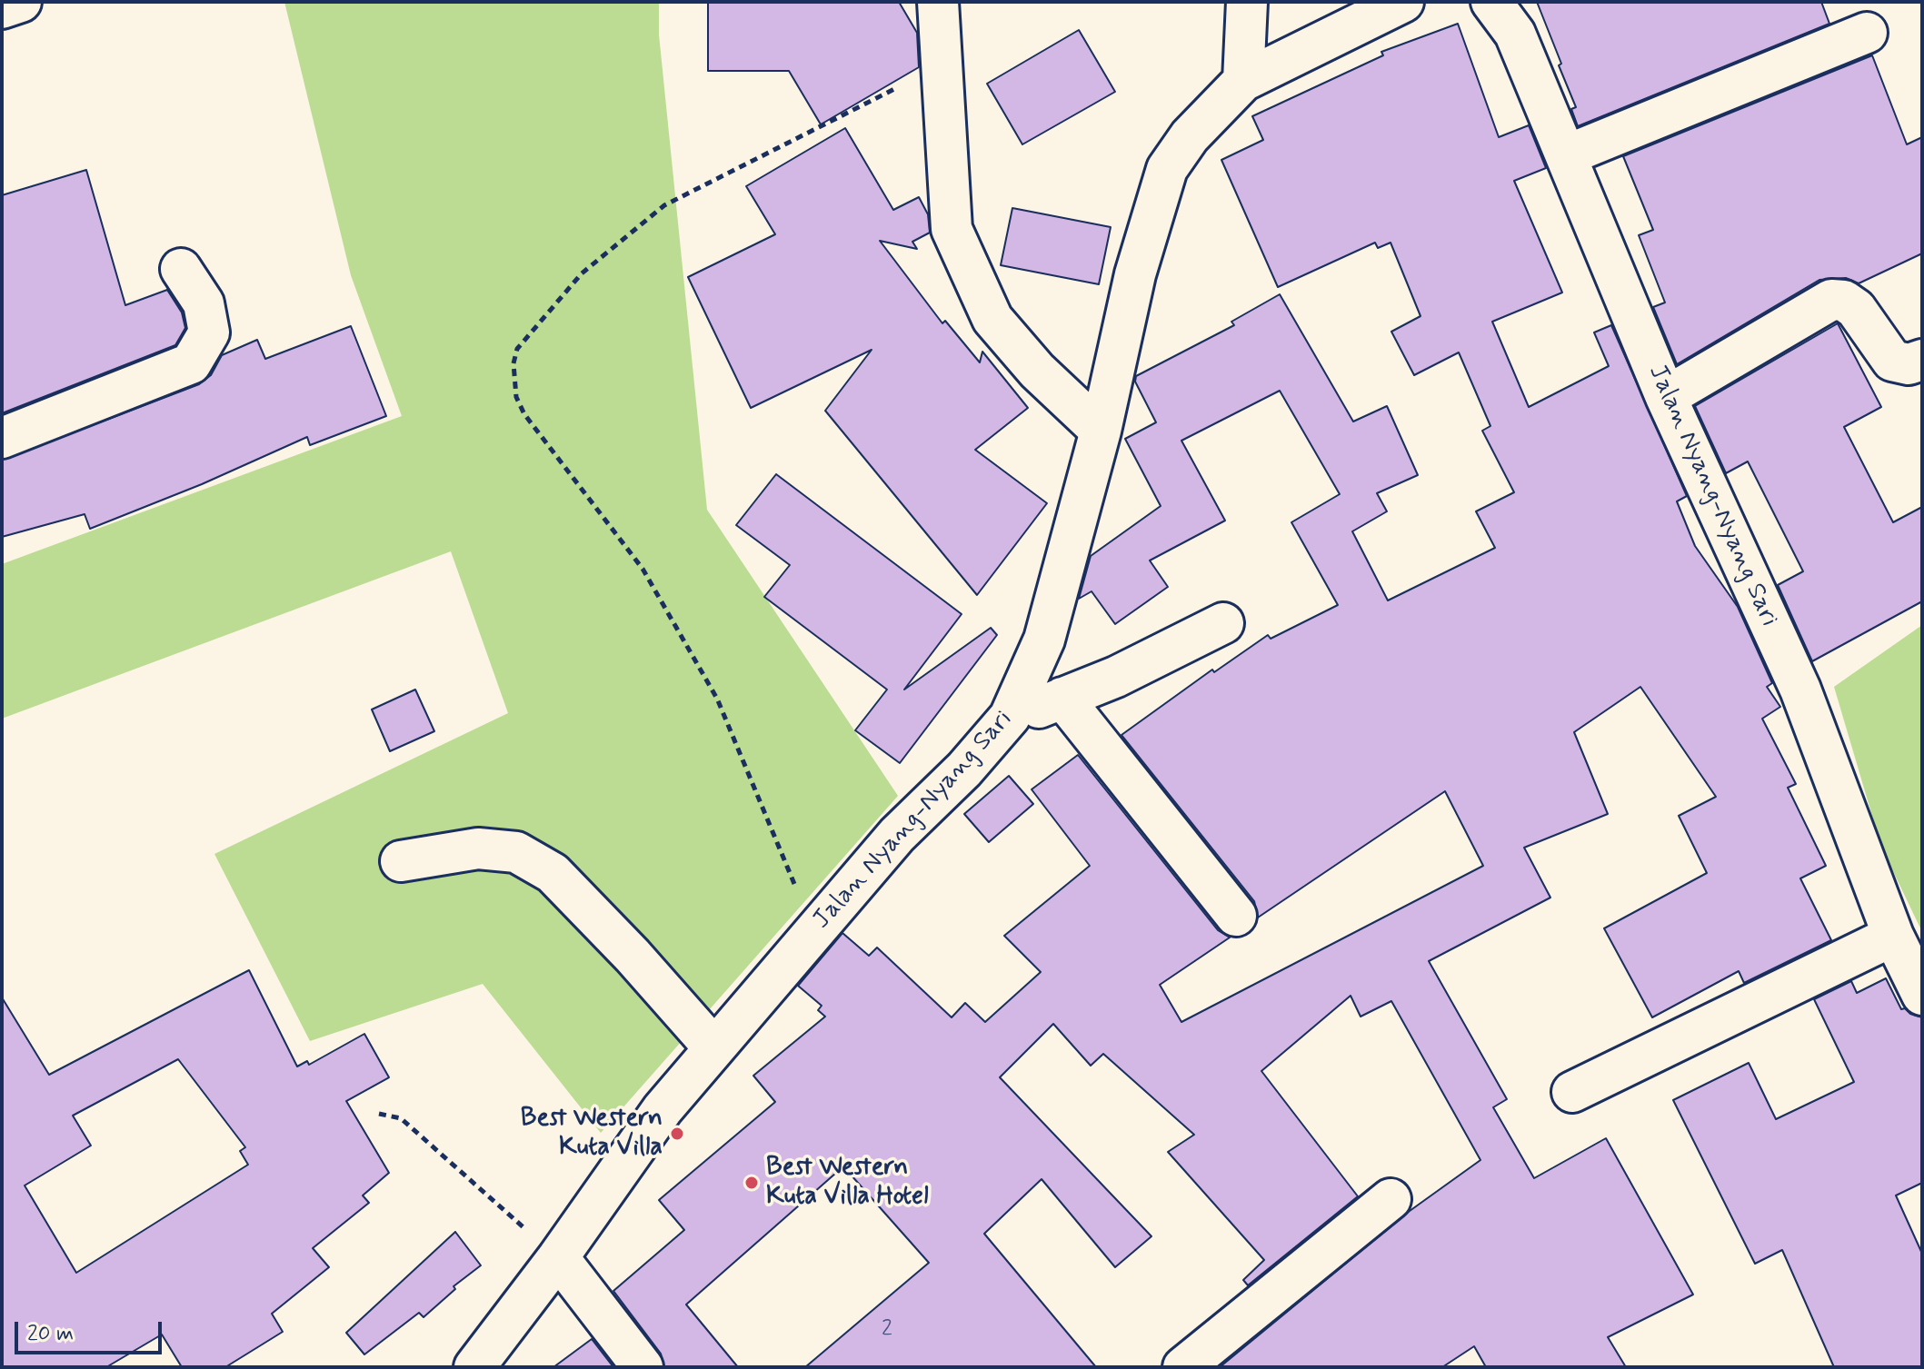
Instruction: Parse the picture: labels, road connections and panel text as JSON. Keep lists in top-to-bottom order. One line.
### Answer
{"streets":{"street":["Jalan Nyang-Nyang Sari"]},"places":["Best Western Kuta Villa","Best Western Kuta Villa Hotel"],"house_numbers":["2"],"scale_bar":"20 m"}
